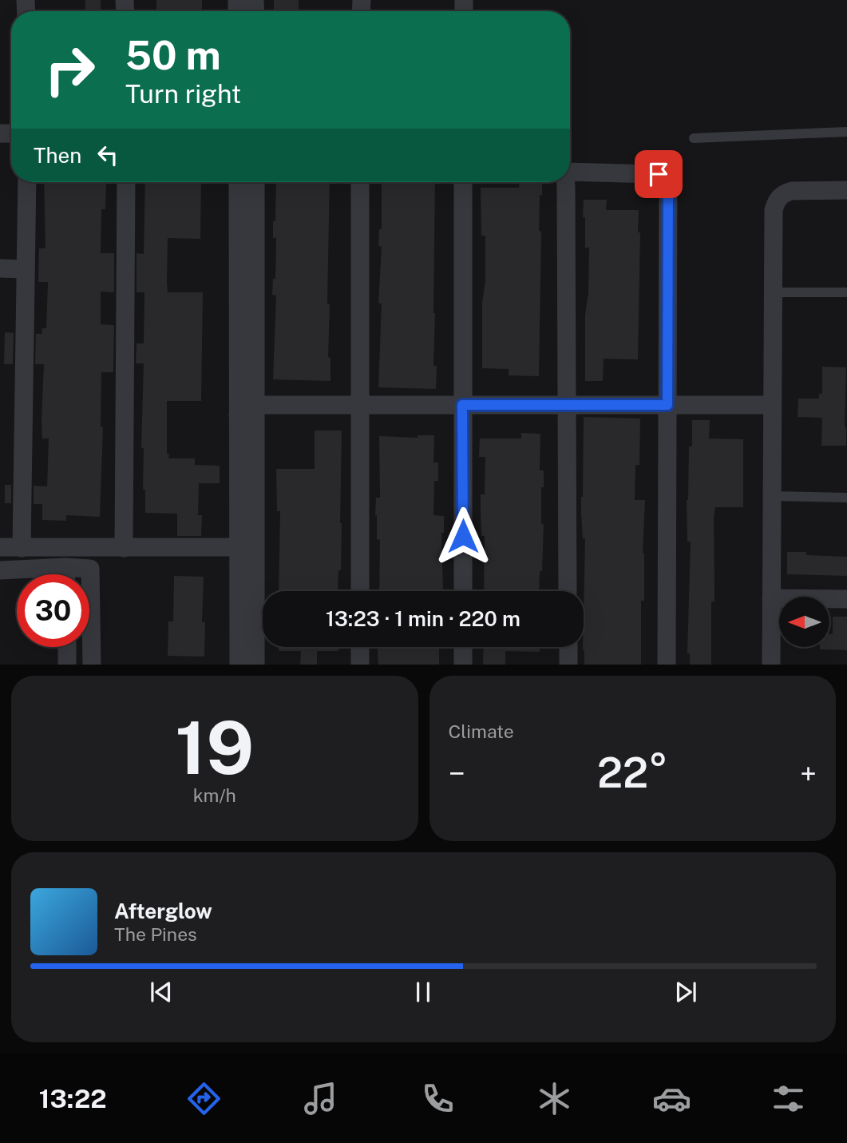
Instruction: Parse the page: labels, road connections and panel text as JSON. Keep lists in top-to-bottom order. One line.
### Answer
{"north":"left","page":{"turn":["50 m","Turn right"],"then":"Then","limit":"30","trip":"13:23 · 1 min · 220 m","tile":[["19","km/h"],"Climate"],"heat":["−","22°","+"],"song":["Afterglow","The Pines"],"tabs":"13:22"}}
